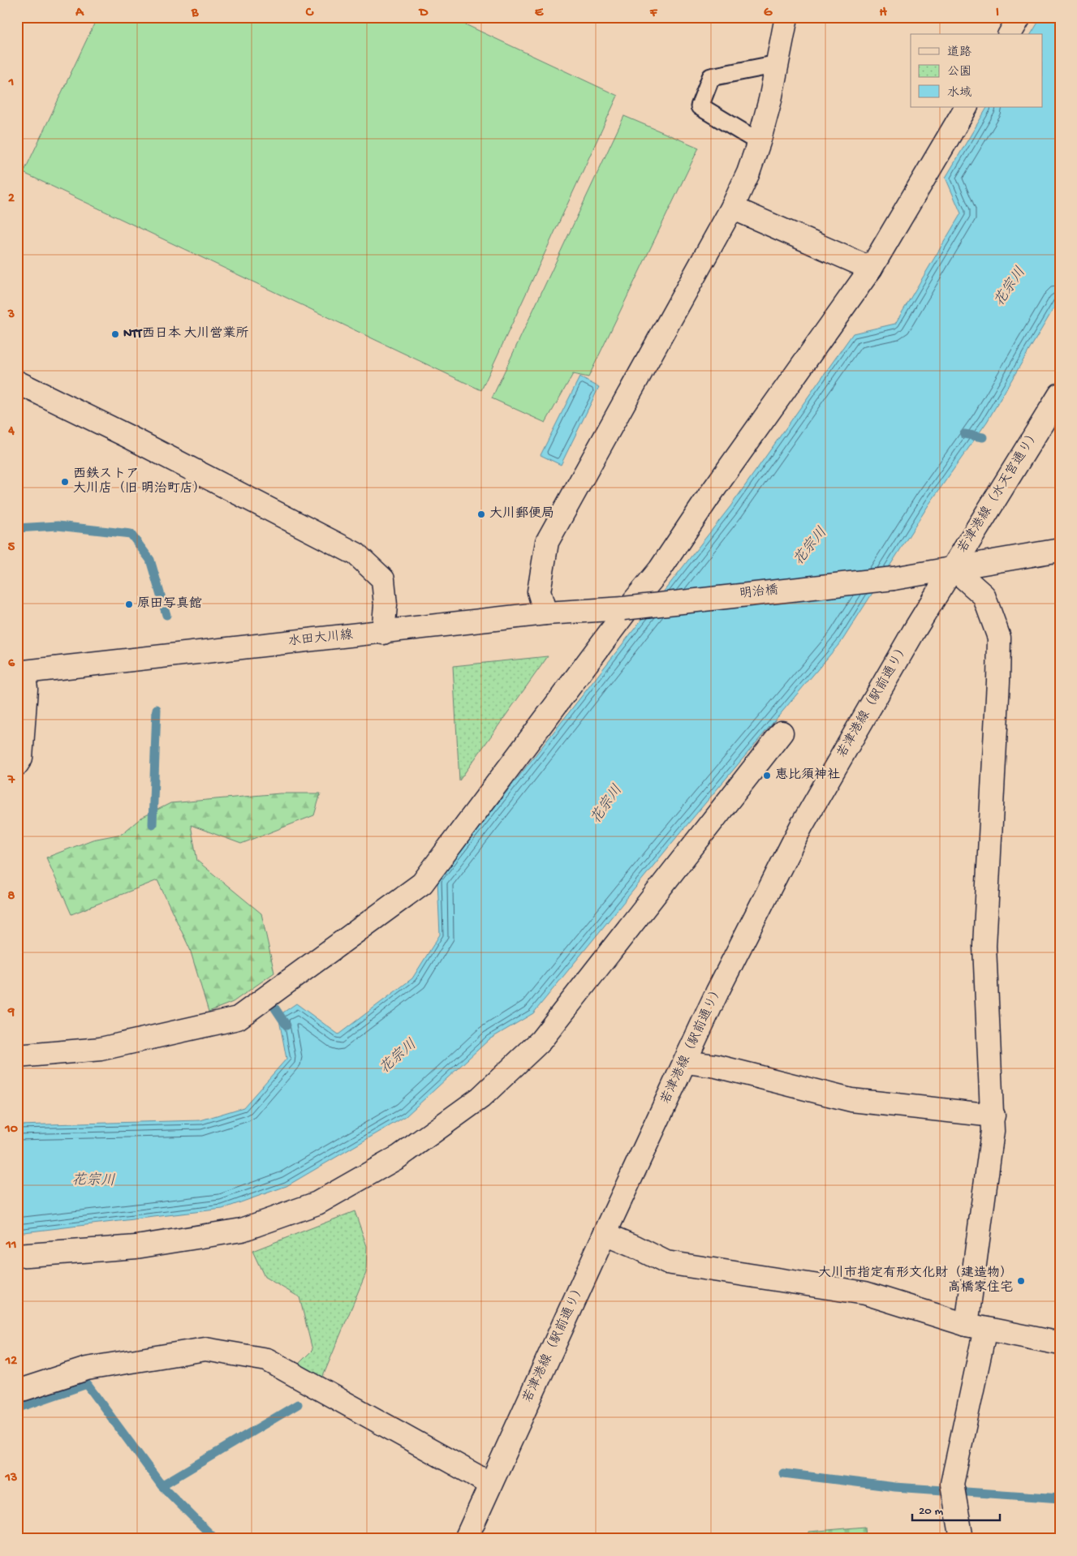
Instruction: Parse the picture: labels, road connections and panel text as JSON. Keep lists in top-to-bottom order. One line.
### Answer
{"streets":{"street":["若津港線（水天宮通り）","明治橋","水田大川線","若津港線（駅前通り）"]},"crossings":[["若津港線（水天宮通り）","明治橋"],["若津港線（水天宮通り）","若津港線（駅前通り）"],["明治橋","水田大川線"],["明治橋","若津港線（駅前通り）"]],"water":["花宗川"],"places":["NTT西日本 大川営業所","西鉄ストア 大川店（旧 明治町店）","大川郵便局","原田写真館","恵比須神社","大川市指定有形文化財（建造物） 高橋家住宅"],"legend":["道路","公園","水域"],"scale_bar":"20 m","grid":{"columns":["A","B","C","D","E","F","G","H","I"],"rows":["1","2","3","4","5","6","7","8","9","10","11","12","13"]}}
